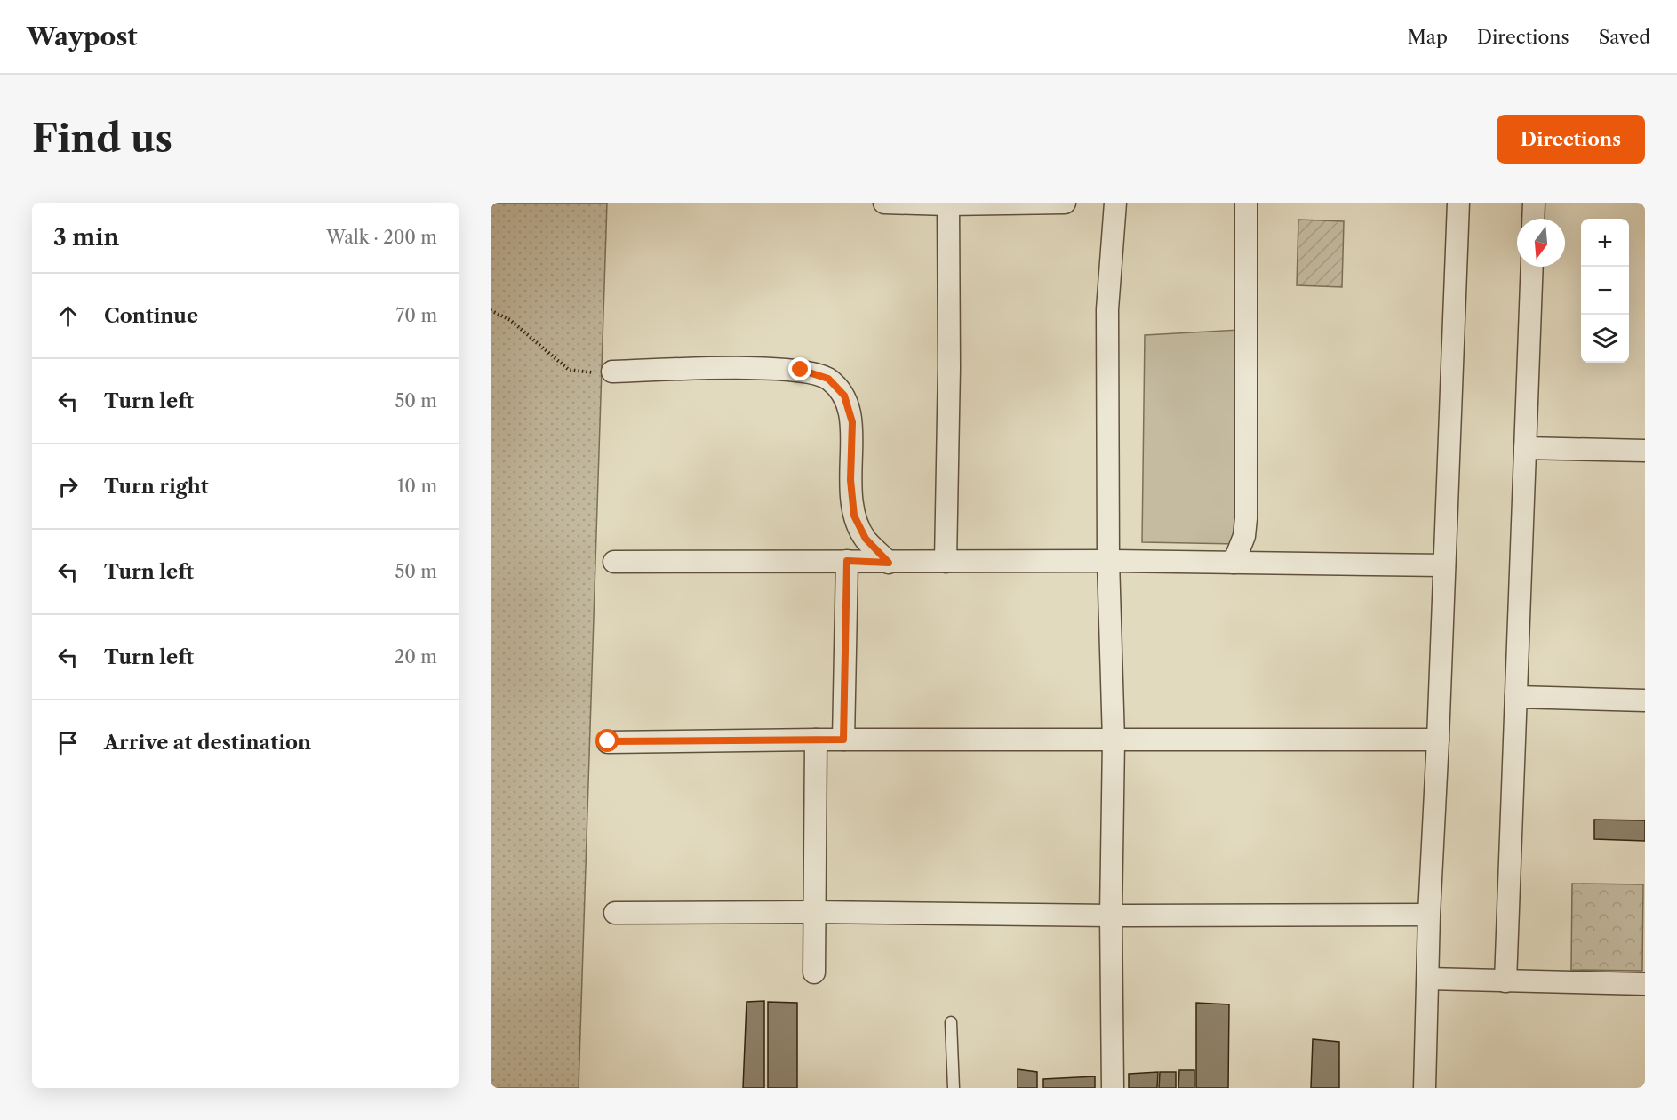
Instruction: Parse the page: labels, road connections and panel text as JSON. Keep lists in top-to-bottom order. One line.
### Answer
{"north":"bottom","page":{"header":"Waypost","nav":["Map","Directions","Saved"],"buttons":"Directions","title":"Find us","heading":["3 min","Walk · 200 m"],"map_buttons":["+","−"],"list":[["Continue","70 m"],["Turn left","50 m"],["Turn right","10 m"],["Turn left","50 m"],["Turn left","20 m"],"Arrive at destination"]}}
